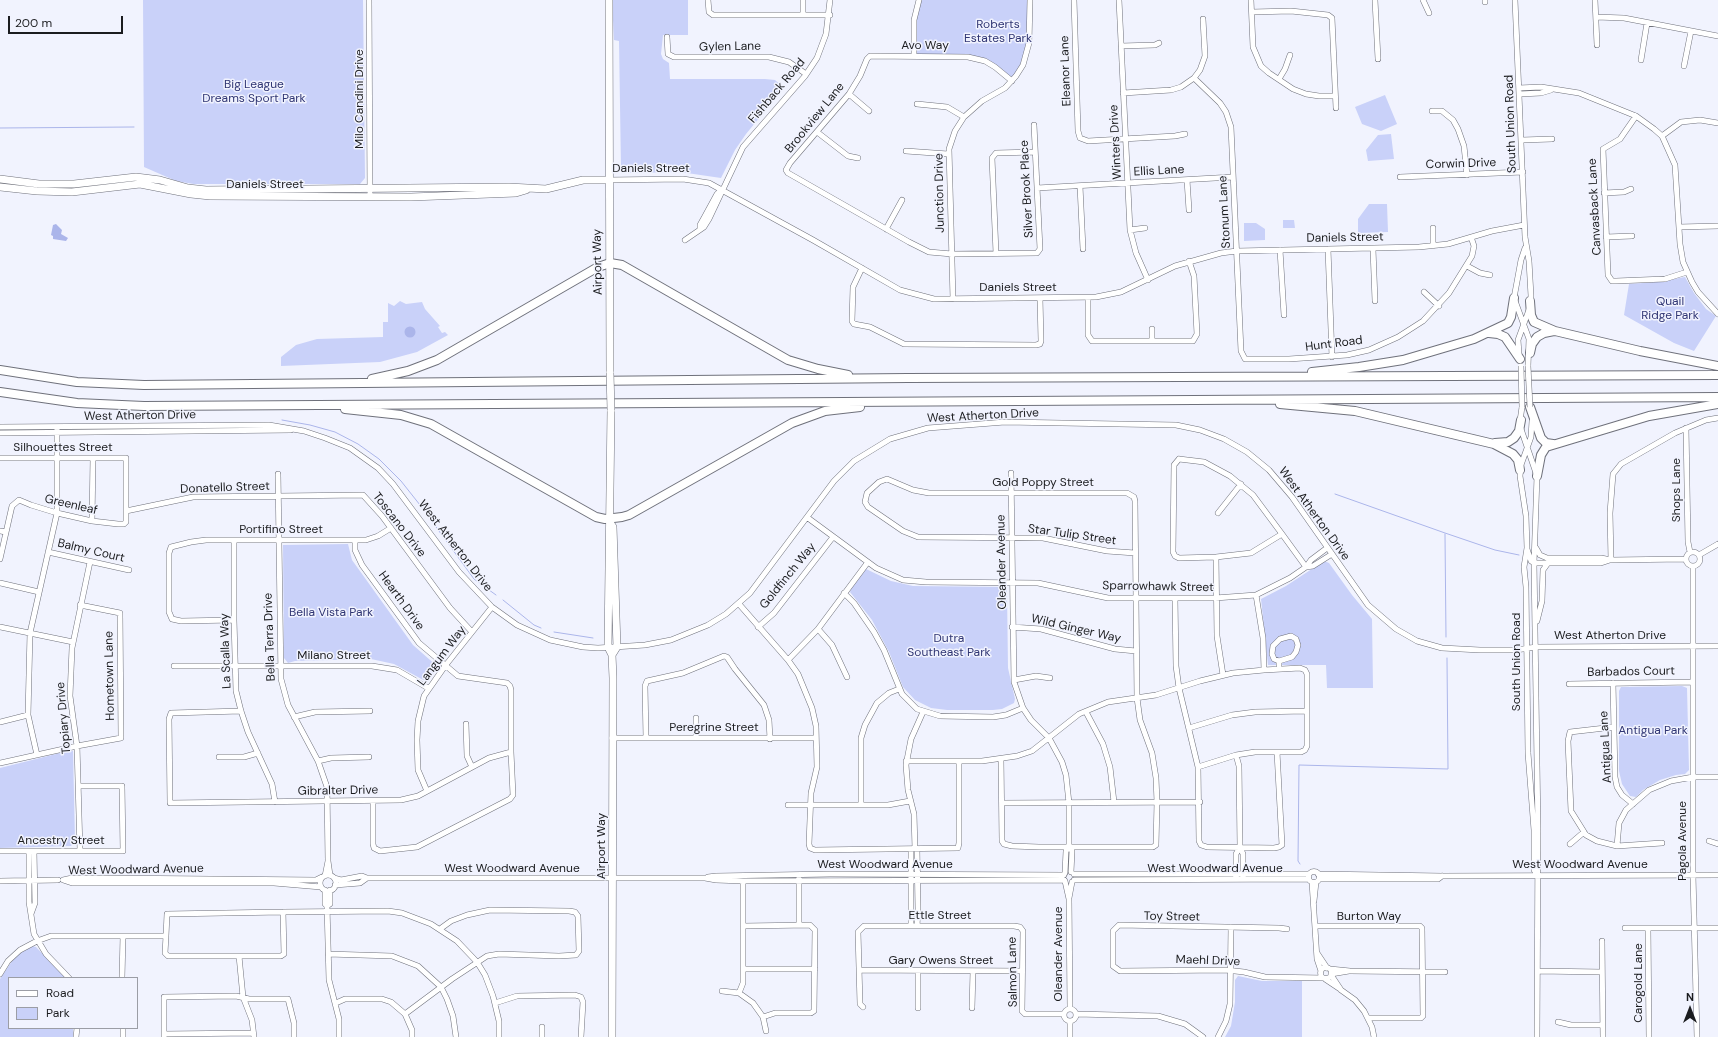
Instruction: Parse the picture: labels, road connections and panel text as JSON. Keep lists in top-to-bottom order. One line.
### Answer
{"streets":{"main road":["Daniels Street","Airport Way"],"street":["Avo Way","Gylen Lane","Eleanor Lane","Fishback Road","Milo Candini Drive","Brookview Lane","South Union Road","Winters Drive","Corwin Drive","Ellis Lane","Silver Brook Place","Junction Drive","Canvasback Lane","Stonum Lane","Hunt Road","West Atherton Drive","Silhouettes Street","Gold Poppy Street","Donatello Street","Shops Lane","Greenleaf","Toscano Drive","Portifino Street","Star Tulip Street","Balmy Court","Oleander Avenue","Goldfinch Way","Sparrowhawk Street","Hearth Drive","Wild Ginger Way","Bella Terra Drive","La Scalla Way","Milano Street","Langum Way","Barbados Court","Hometown Lane","Topiary Drive","Peregrine Street","Antigua Lane","Gibralter Drive","Ancestry Street","Pagola Avenue","West Woodward Avenue","Ettle Street","Toy Street","Burton Way","Gary Owens Street","Maehl Drive","Salmon Lane","Carogold Lane"]},"crossings":[["Avo Way","Brookview Lane"],["Avo Way","Junction Drive"],["Gylen Lane","Fishback Road"],["Eleanor Lane","Winters Drive"],["Fishback Road","Daniels Street"],["Milo Candini Drive","Daniels Street"],["South Union Road","Corwin Drive"],["South Union Road","Daniels Street"],["South Union Road","West Atherton Drive"],["South Union Road","West Woodward Avenue"],["Winters Drive","Daniels Street"],["Winters Drive","Ellis Lane"],["Daniels Street","Junction Drive"],["Daniels Street","Stonum Lane"],["Daniels Street","Airport Way"],["Daniels Street","Hunt Road"],["Ellis Lane","Silver Brook Place"],["Ellis Lane","Stonum Lane"],["Stonum Lane","Hunt Road"],["Airport Way","West Atherton Drive"],["Airport Way","Peregrine Street"],["Airport Way","West Woodward Avenue"],["West Atherton Drive","Sparrowhawk Street"],["West Atherton Drive","Langum Way"],["West Atherton Drive","Pagola Avenue"],["Silhouettes Street","Donatello Street"],["Silhouettes Street","Greenleaf"],["Gold Poppy Street","Star Tulip Street"],["Gold Poppy Street","Oleander Avenue"],["Donatello Street","Greenleaf"],["Donatello Street","Toscano Drive"],["Donatello Street","Bella Terra Drive"],["Toscano Drive","Portifino Street"],["Toscano Drive","Bella Terra Drive"],["Toscano Drive","Langum Way"],["Portifino Street","Hearth Drive"],["Portifino Street","Bella Terra Drive"],["Portifino Street","La Scalla Way"],["Star Tulip Street","Oleander Avenue"],["Balmy Court","Topiary Drive"],["Oleander Avenue","Sparrowhawk Street"],["Oleander Avenue","Wild Ginger Way"],["Oleander Avenue","West Woodward Avenue"],["Oleander Avenue","Salmon Lane"],["Goldfinch Way","Sparrowhawk Street"],["Hearth Drive","Langum Way"],["Hearth Drive","Gibralter Drive"],["Bella Terra Drive","Milano Street"],["Bella Terra Drive","Gibralter Drive"],["Bella Terra Drive","West Woodward Avenue"],["La Scalla Way","Milano Street"],["La Scalla Way","Gibralter Drive"],["Milano Street","Langum Way"],["Langum Way","Gibralter Drive"],["Barbados Court","Antigua Lane"],["Barbados Court","Pagola Avenue"],["Hometown Lane","Topiary Drive"],["Topiary Drive","Ancestry Street"],["Pagola Avenue","West Woodward Avenue"],["Ettle Street","Gary Owens Street"],["Ettle Street","Salmon Lane"],["Toy Street","Maehl Drive"],["Gary Owens Street","Salmon Lane"]],"parks":["Roberts Estates Park","Big League Dreams Sport Park","Quail Ridge Park","Bella Vista Park","Dutra Southeast Park","Antigua Park"],"legend":["Road","Park"],"scale_bar":"200 m","north":"top"}
